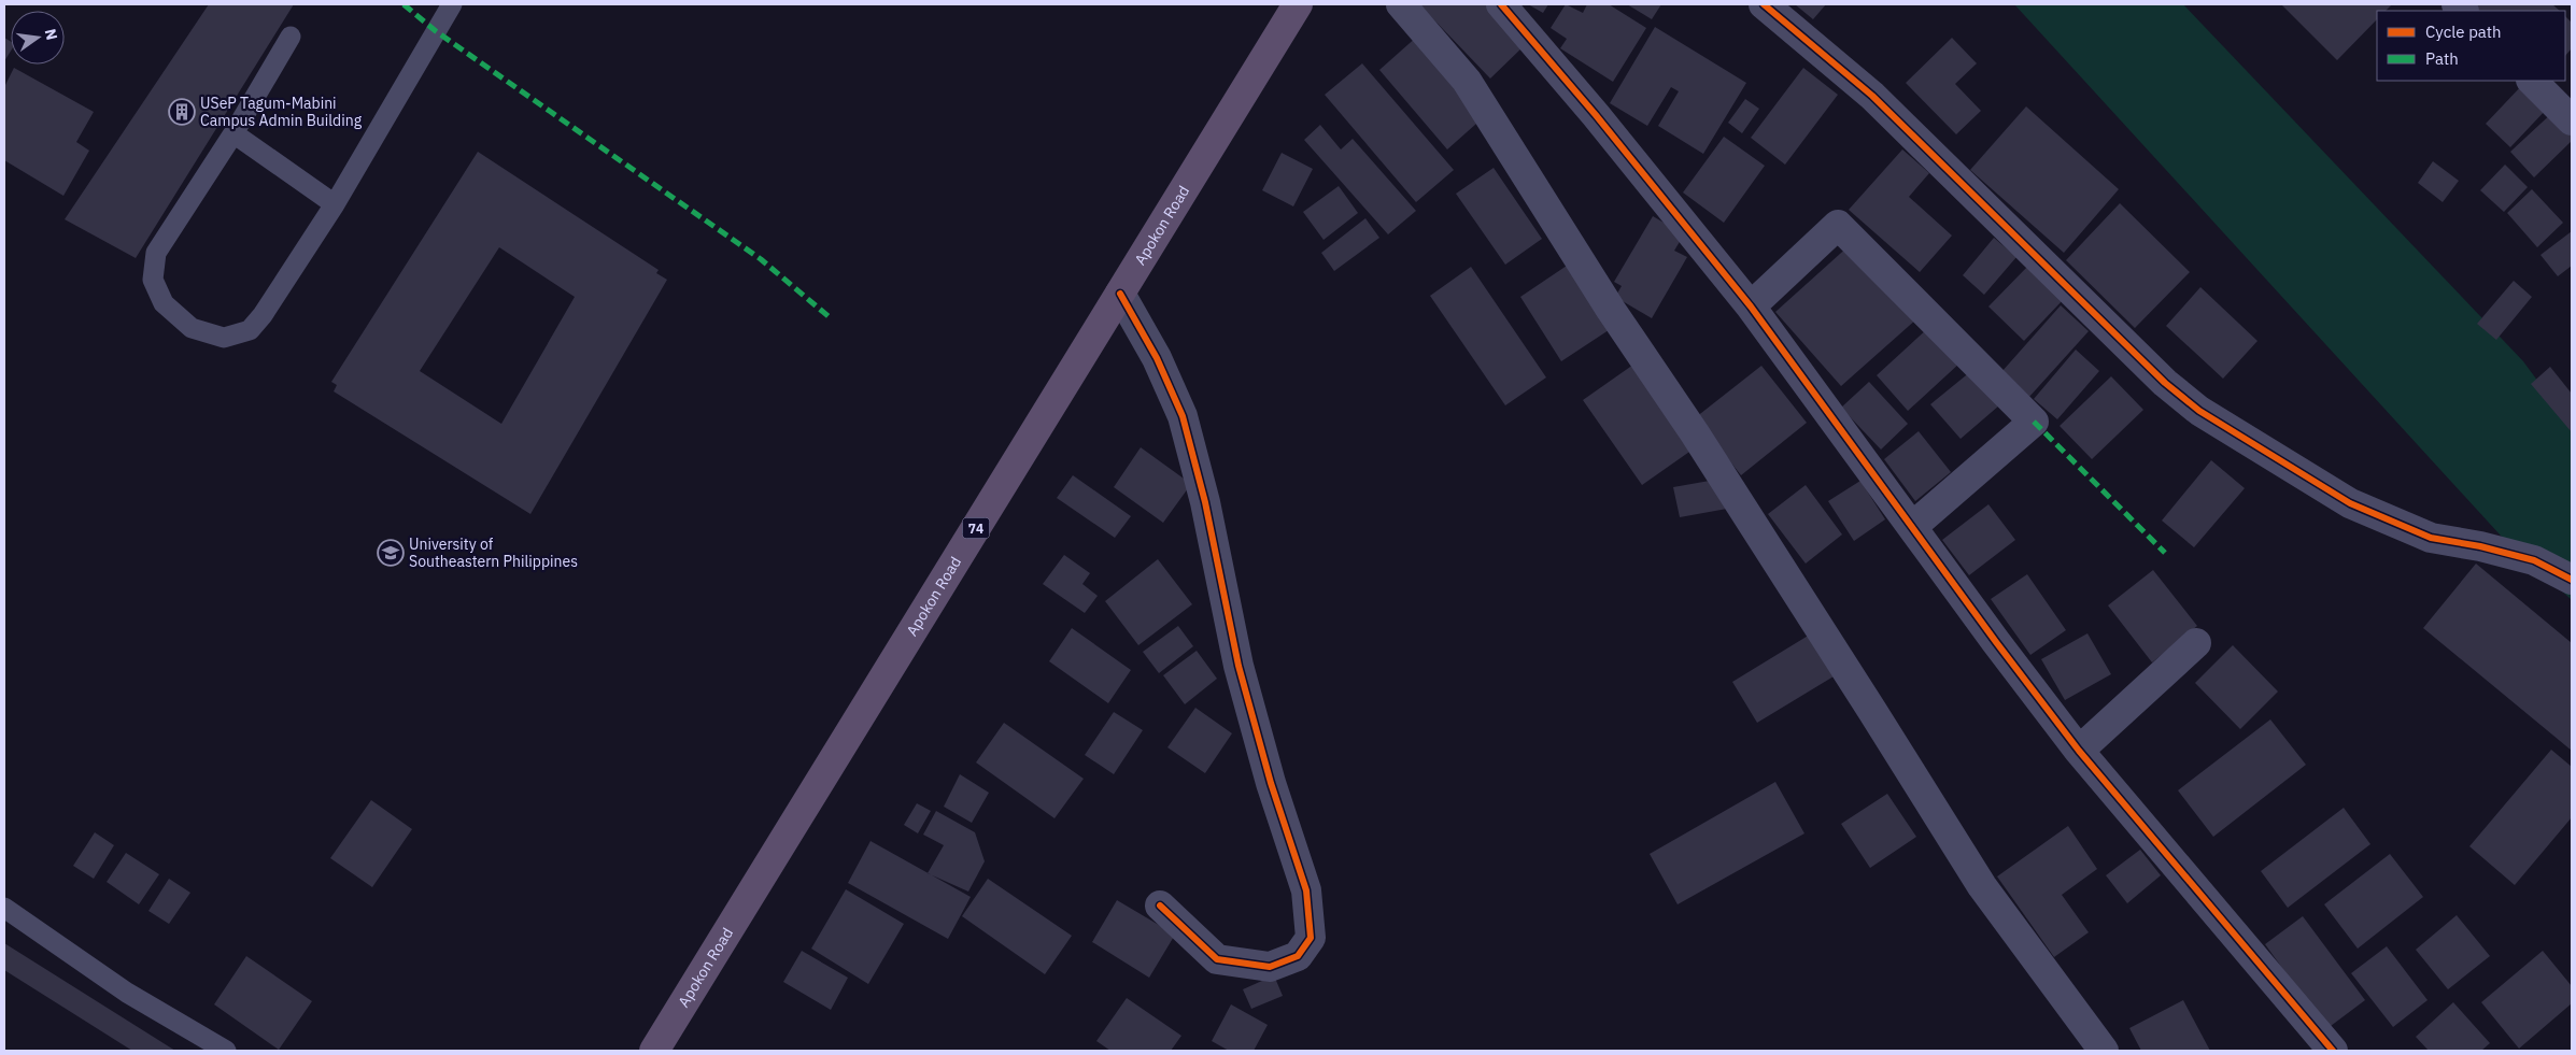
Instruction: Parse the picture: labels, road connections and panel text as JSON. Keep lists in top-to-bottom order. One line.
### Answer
{"streets":{"highway":["Apokon Road","74"]},"places":{"building":["USeP Tagum-Mabini Campus Admin Building"],"school or university":["University of Southeastern Philippines"]},"legend":["Cycle path","Path"],"north":"right"}
